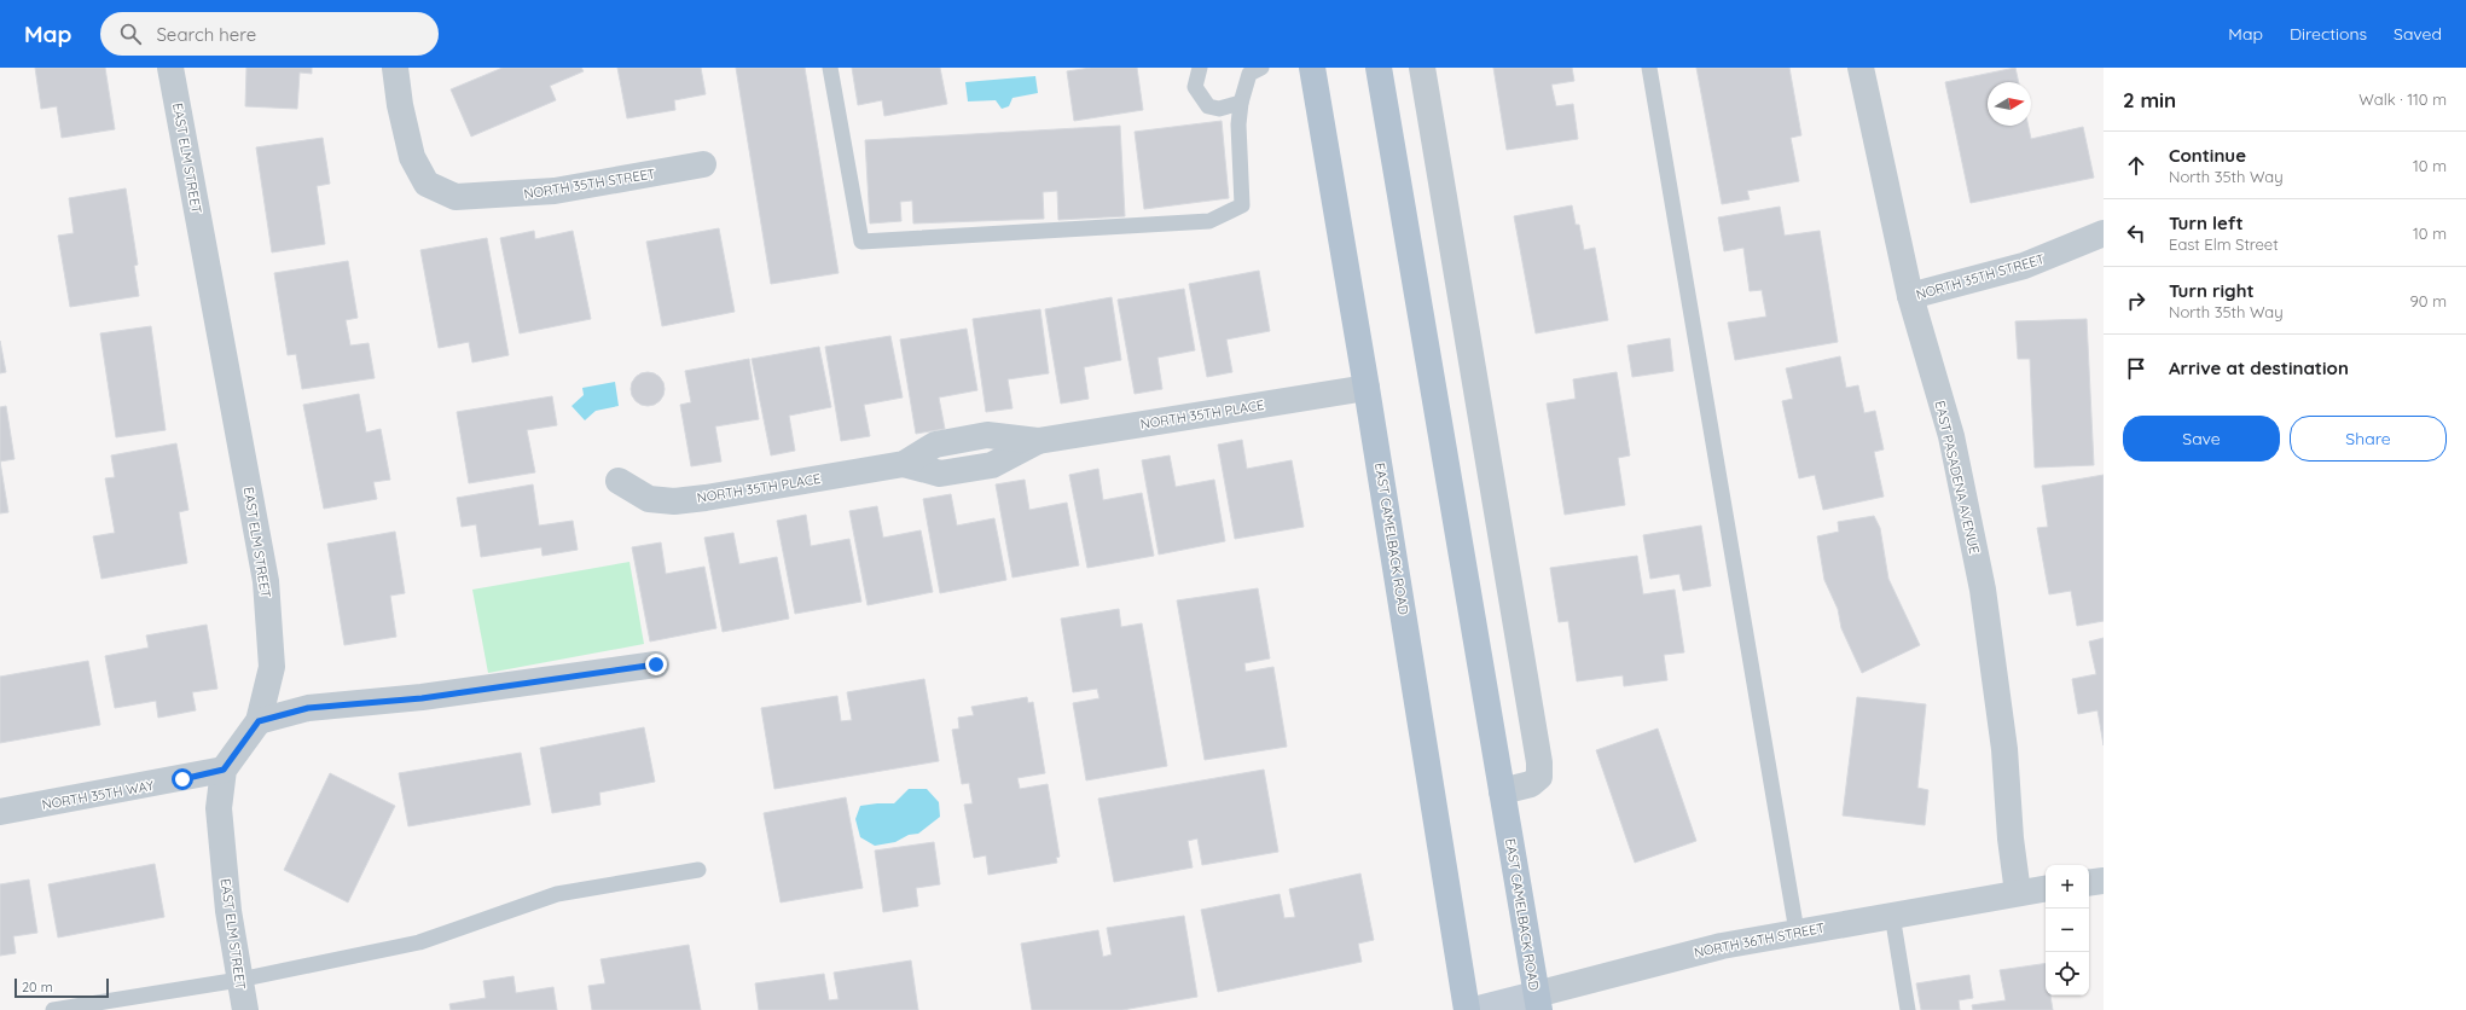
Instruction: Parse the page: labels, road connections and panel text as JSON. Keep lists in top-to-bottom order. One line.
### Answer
{"streets":{"main road":["EAST CAMELBACK ROAD","NORTH 36TH STREET"],"street":["EAST ELM STREET","NORTH 35TH STREET","NORTH 35TH PLACE","EAST PASADENA AVENUE","NORTH 35TH WAY"]},"crossings":[["EAST ELM STREET","NORTH 35TH WAY"],["NORTH 35TH STREET","EAST PASADENA AVENUE"],["NORTH 35TH PLACE","EAST CAMELBACK ROAD"],["EAST PASADENA AVENUE","NORTH 36TH STREET"],["EAST CAMELBACK ROAD","NORTH 36TH STREET"]],"scale_bar":"20 m","north":"right","page":{"header":"Map","search":"Search here","nav":["Map","Directions","Saved"],"heading":["2 min","Walk · 110 m"],"list":[["Continue","North 35th Way","10 m"],["Turn left","East Elm Street","10 m"],["Turn right","North 35th Way","90 m"],"Arrive at destination"],"buttons":["Save","Share"],"map_buttons":["+","−"],"scale":"20 m"}}
